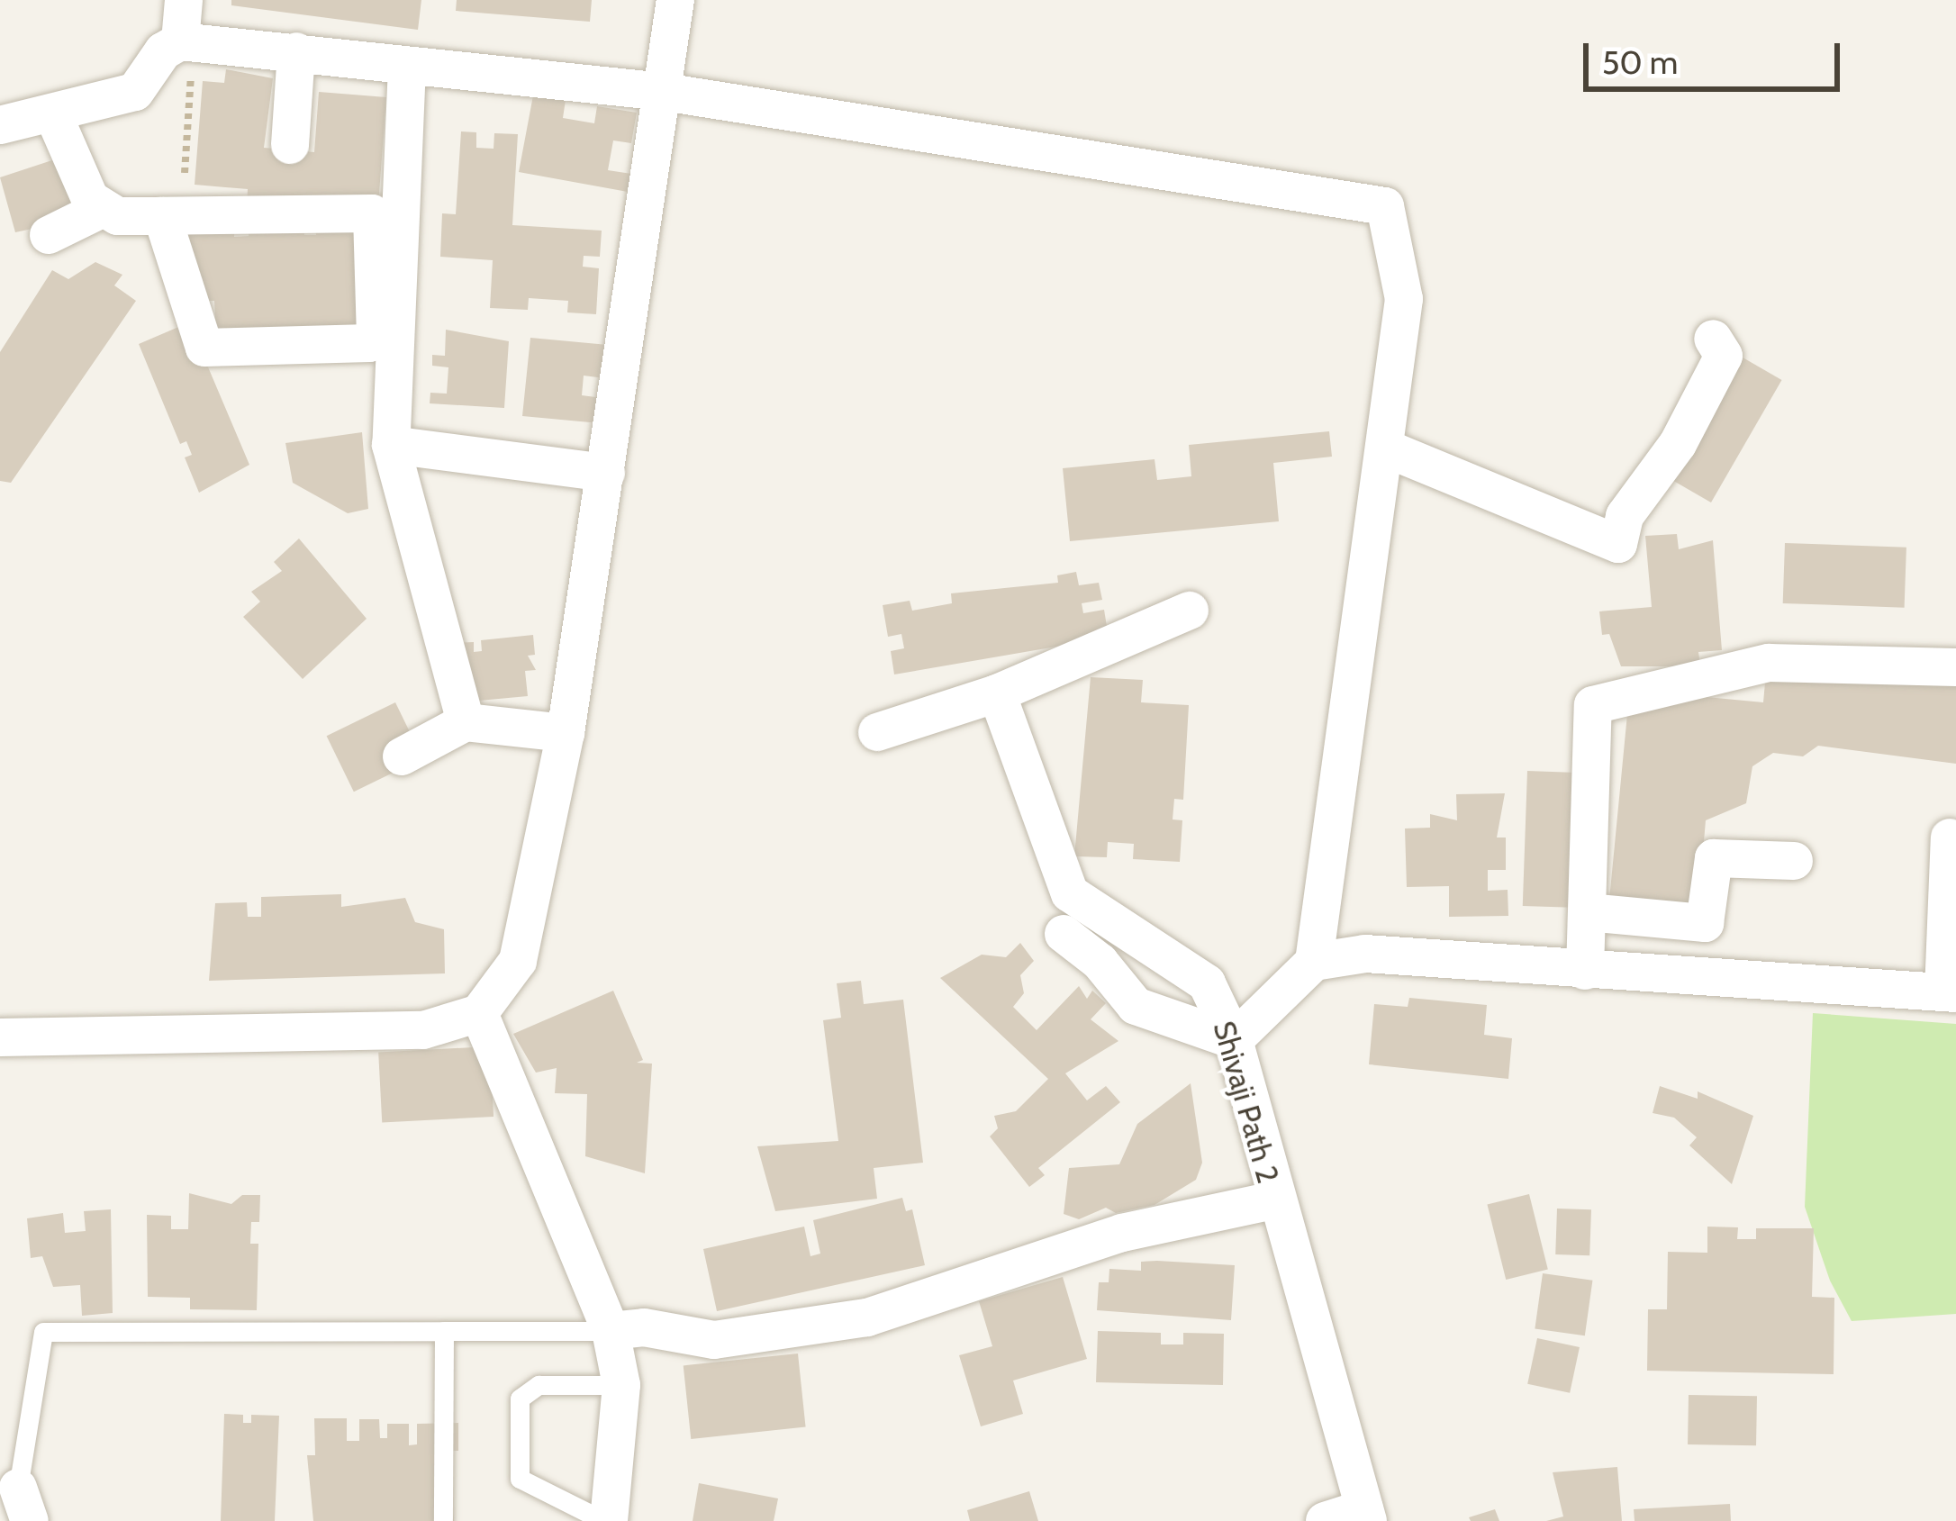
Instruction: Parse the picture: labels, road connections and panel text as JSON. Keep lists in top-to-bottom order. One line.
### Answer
{"streets":{"street":["Shivaji Path 2"]},"scale_bar":"50 m"}
